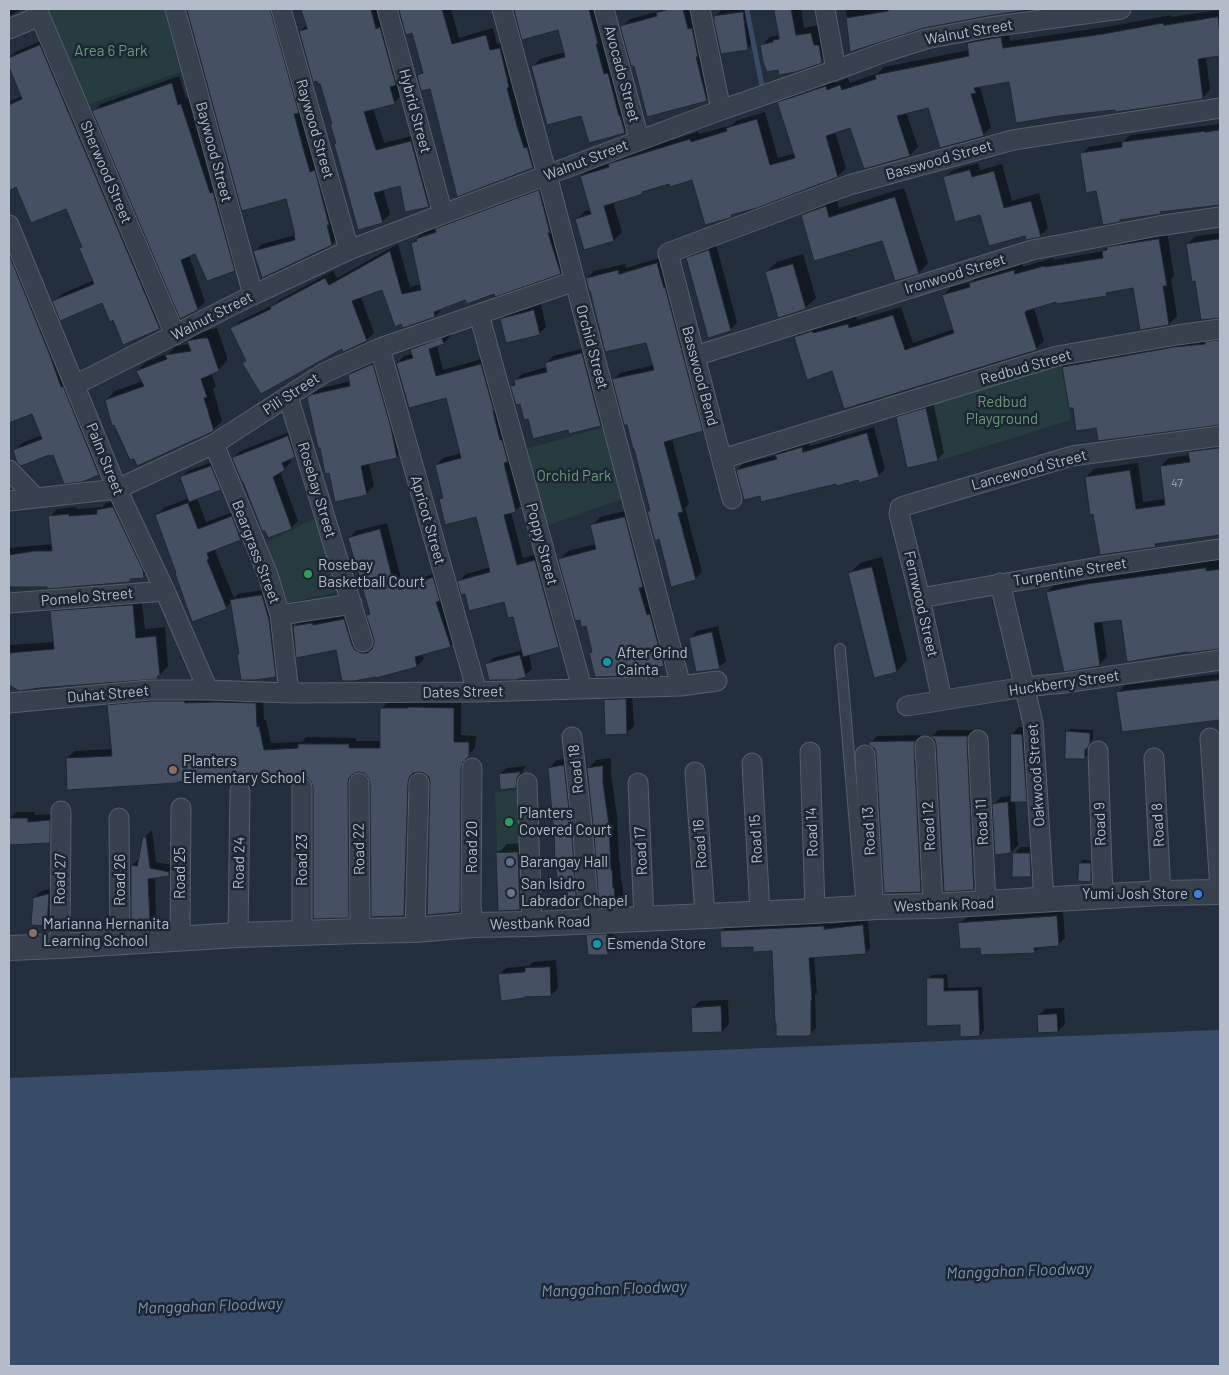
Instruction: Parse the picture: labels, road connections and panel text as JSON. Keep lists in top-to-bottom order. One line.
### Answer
{"streets":{"street":["Walnut Street","Avocado Street","Hybrid Street","Raywood Street","Baywood Street","Basswood Street","Sherwood Street","Ironwood Street","Orchid Street","Redbud Street","Basswood Bend","Pili Street","Palm Street","Lancewood Street","Rosebay Street","Apricot Street","Poppy Street","Beargrass Street","Turpentine Street","Pomelo Street","Fernwood Street","Huckberry Street","Dates Street","Duhat Street","Road 18","Oakwood Street","Road 11","Road 9","Road 8","Road 12","Road 13","Road 14","Road 15","Road 16","Road 20","Road 22","Road 17","Road 23","Road 24","Road 25","Road 27","Road 26","Westbank Road"]},"crossings":[["Walnut Street","Avocado Street"],["Walnut Street","Hybrid Street"],["Walnut Street","Raywood Street"],["Walnut Street","Baywood Street"],["Walnut Street","Sherwood Street"],["Walnut Street","Orchid Street"],["Walnut Street","Palm Street"],["Basswood Street","Basswood Bend"],["Ironwood Street","Basswood Bend"],["Orchid Street","Pili Street"],["Orchid Street","Dates Street"],["Redbud Street","Basswood Bend"],["Pili Street","Palm Street"],["Pili Street","Rosebay Street"],["Pili Street","Apricot Street"],["Pili Street","Poppy Street"],["Pili Street","Beargrass Street"],["Palm Street","Pomelo Street"],["Palm Street","Dates Street"],["Palm Street","Duhat Street"],["Lancewood Street","Fernwood Street"],["Apricot Street","Dates Street"],["Poppy Street","Dates Street"],["Beargrass Street","Dates Street"],["Turpentine Street","Fernwood Street"],["Turpentine Street","Oakwood Street"],["Fernwood Street","Huckberry Street"],["Huckberry Street","Oakwood Street"],["Dates Street","Duhat Street"],["Road 18","Westbank Road"],["Oakwood Street","Westbank Road"],["Road 11","Westbank Road"],["Road 9","Westbank Road"],["Road 8","Westbank Road"],["Road 12","Westbank Road"],["Road 13","Westbank Road"],["Road 14","Westbank Road"],["Road 15","Westbank Road"],["Road 16","Westbank Road"],["Road 20","Westbank Road"],["Road 22","Westbank Road"],["Road 17","Westbank Road"],["Road 23","Westbank Road"],["Road 24","Westbank Road"],["Road 25","Westbank Road"],["Road 27","Westbank Road"],["Road 26","Westbank Road"]],"water":["Manggahan Floodway"],"parks":["Area 6 Park","Redbud Playground","Orchid Park"],"places":["Rosebay Basketball Court","After Grind Cainta","Planters Elementary School","Planters Covered Court","Barangay Hall","San Isidro Labrador Chapel","Yumi Josh Store","Marianna Hernanita Learning School","Esmenda Store"],"house_numbers":["47"]}
